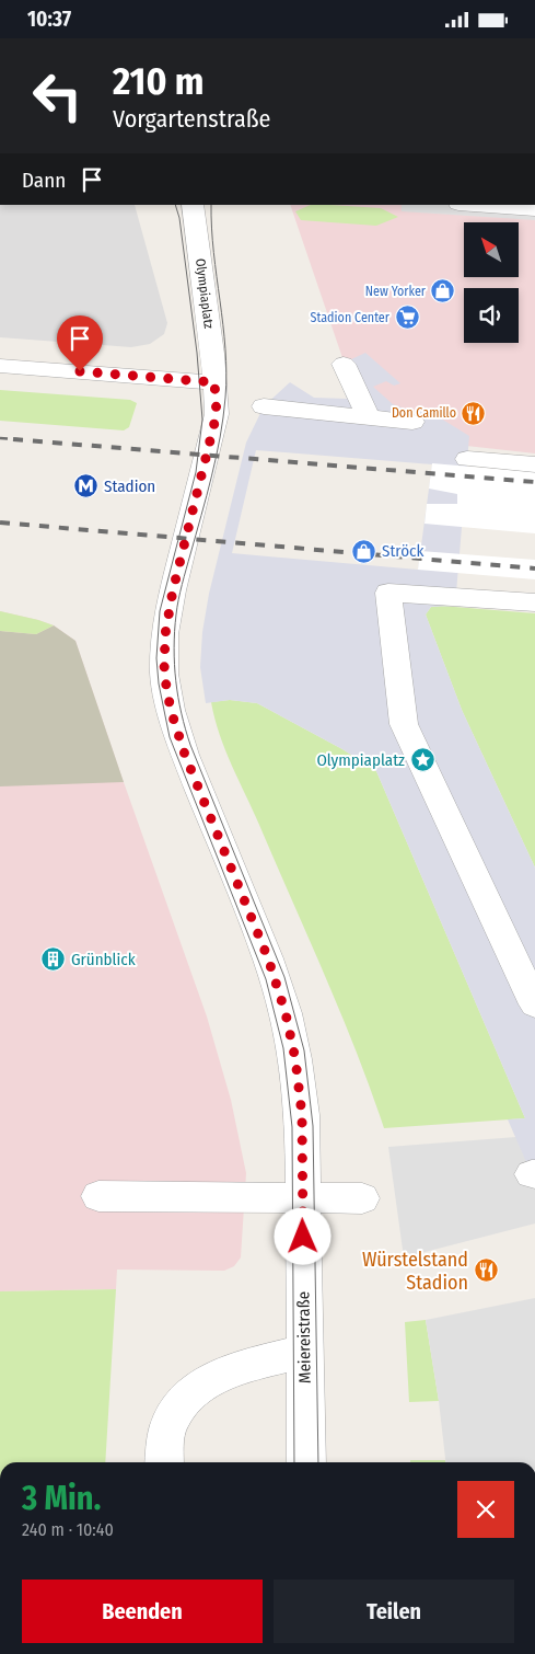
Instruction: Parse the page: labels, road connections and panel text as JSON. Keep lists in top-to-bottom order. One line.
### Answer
{"streets":{"street":["Olympiaplatz","Meiereistraße"]},"crossings":[["Olympiaplatz","Meiereistraße"]],"places":{"shop":["New Yorker","Ströck"],"supermarket":["Stadion Center"],"restaurant":["Don Camillo","Würstelstand Stadion"],"metro station":["Stadion"],"place":["Olympiaplatz"],"building":["Grünblick"]},"north":"top left","page":{"status":"10:37","turn":["210 m","Vorgartenstraße"],"then":"Dann","heading":["3 Min.","240 m · 10:40"],"buttons":["Beenden","Teilen"]}}
